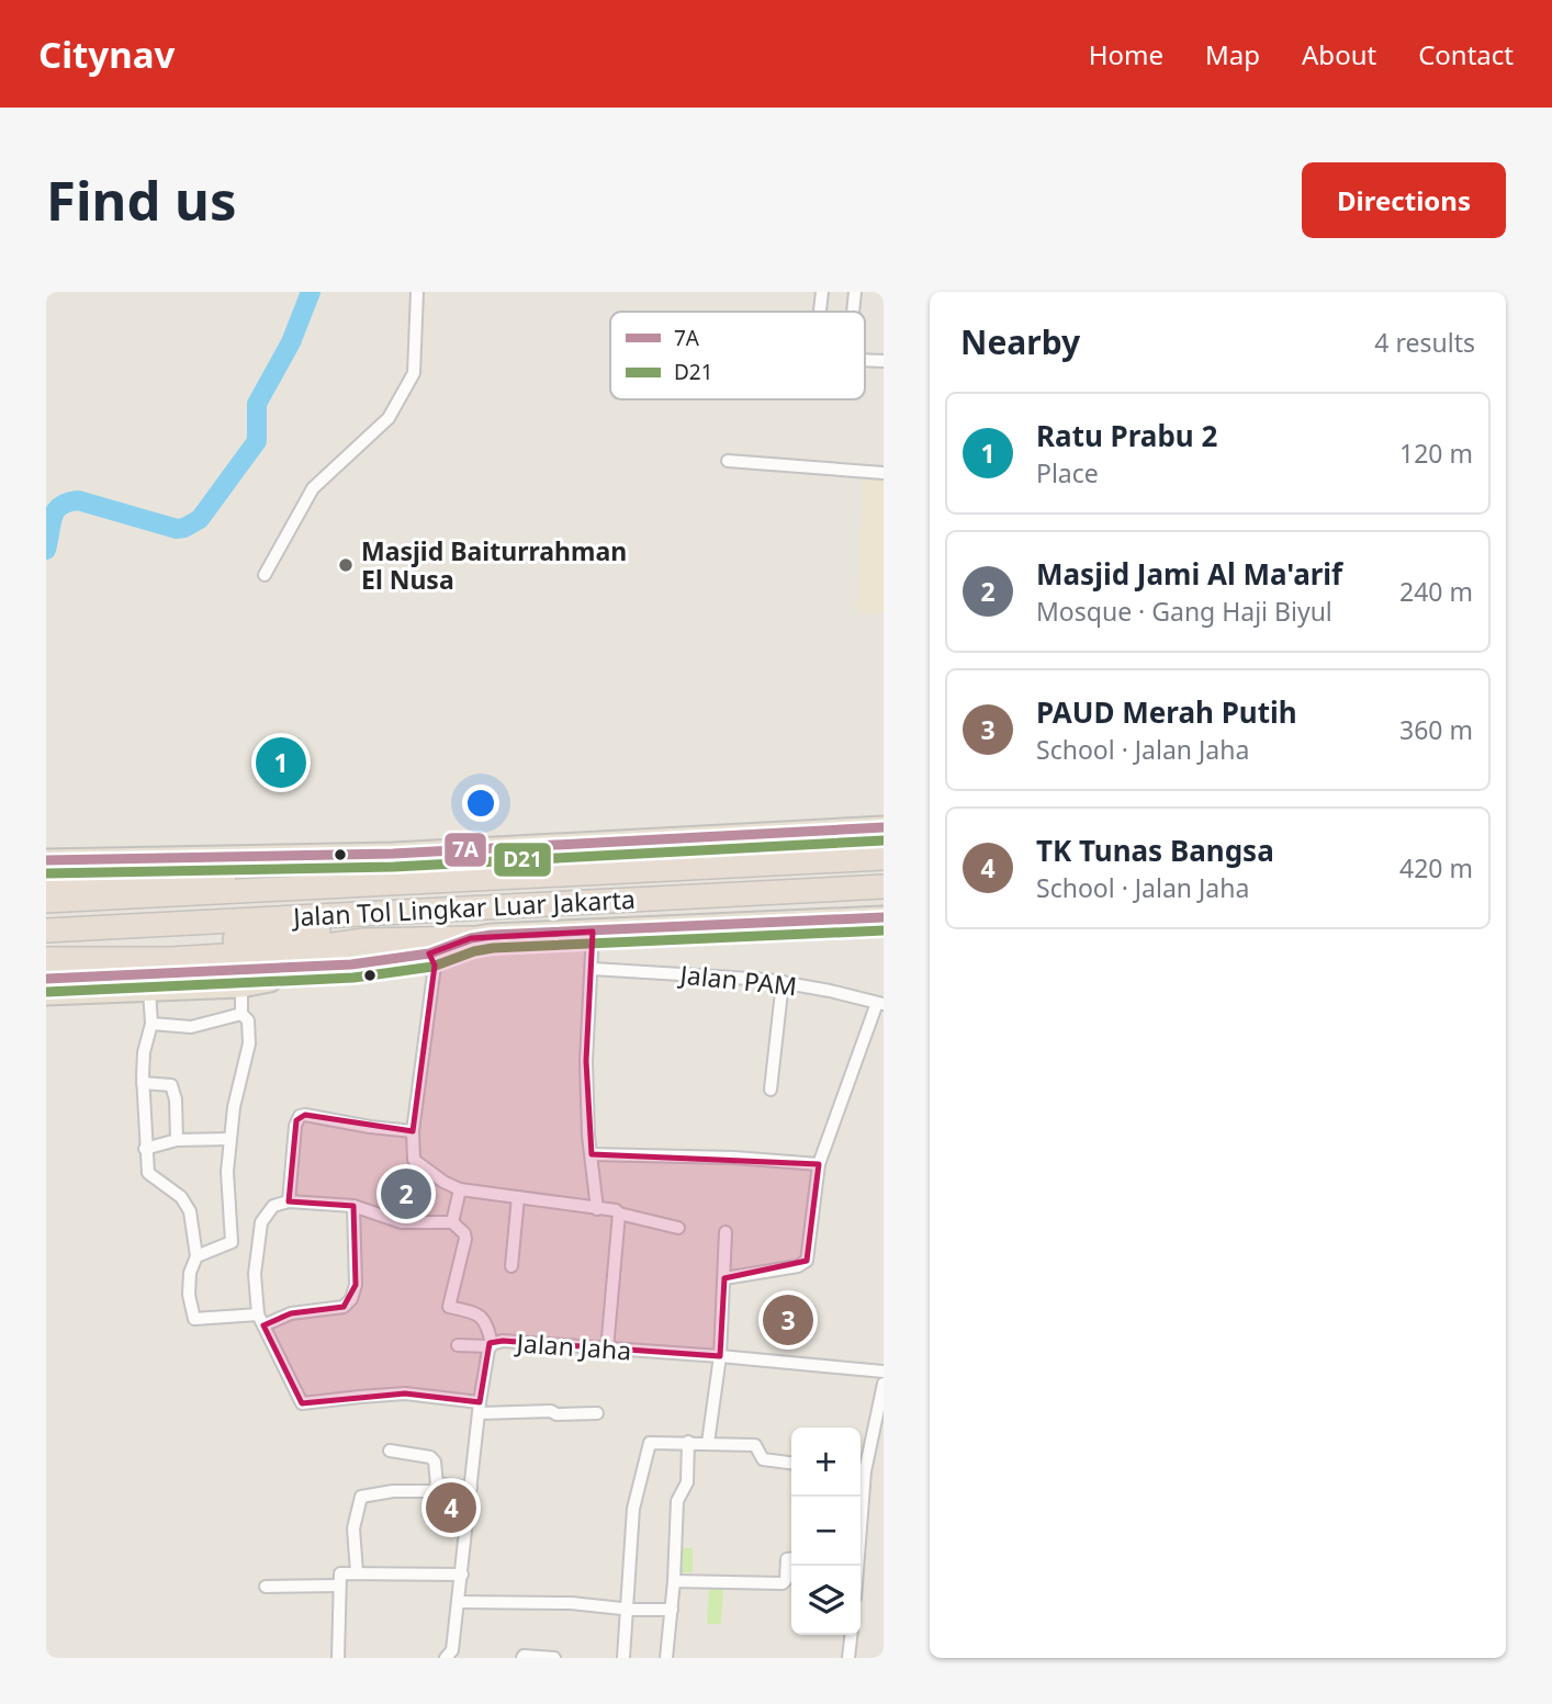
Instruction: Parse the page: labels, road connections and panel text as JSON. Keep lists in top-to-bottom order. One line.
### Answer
{"streets":{"highway":["Jalan Tol Lingkar Luar Jakarta"],"street":["Jalan PAM","Jalan Jaha"]},"places":["Masjid Baiturrahman El Nusa"],"lines":["transit line 7A","transit line D21"],"legend":["7A","D21"],"page":{"header":"Citynav","nav":["Home","Map","About","Contact"],"buttons":"Directions","title":"Find us","heading":["Nearby","4 results"],"list":[{"mark":"1","name":"Ratu Prabu 2","note":"Place","value":"120 m"},{"mark":"2","name":"Masjid Jami Al Ma'arif","note":"Mosque · Gang Haji Biyul","value":"240 m"},{"mark":"3","name":"PAUD Merah Putih","note":"School · Jalan Jaha","value":"360 m"},{"mark":"4","name":"TK Tunas Bangsa","note":"School · Jalan Jaha","value":"420 m"}],"pins":["1","2","3","4"],"map_buttons":["+","−"]}}
